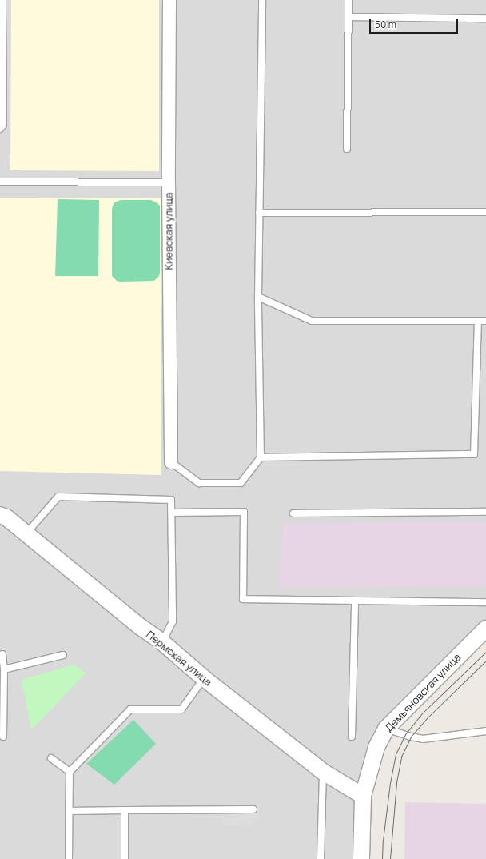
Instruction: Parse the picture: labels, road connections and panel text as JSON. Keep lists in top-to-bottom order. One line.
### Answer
{"streets":{"street":["Киевская улица","Пермская улица","Демьяновская улица"]},"crossings":[["Пермская улица","Демьяновская улица"]],"scale_bar":"50 m"}
